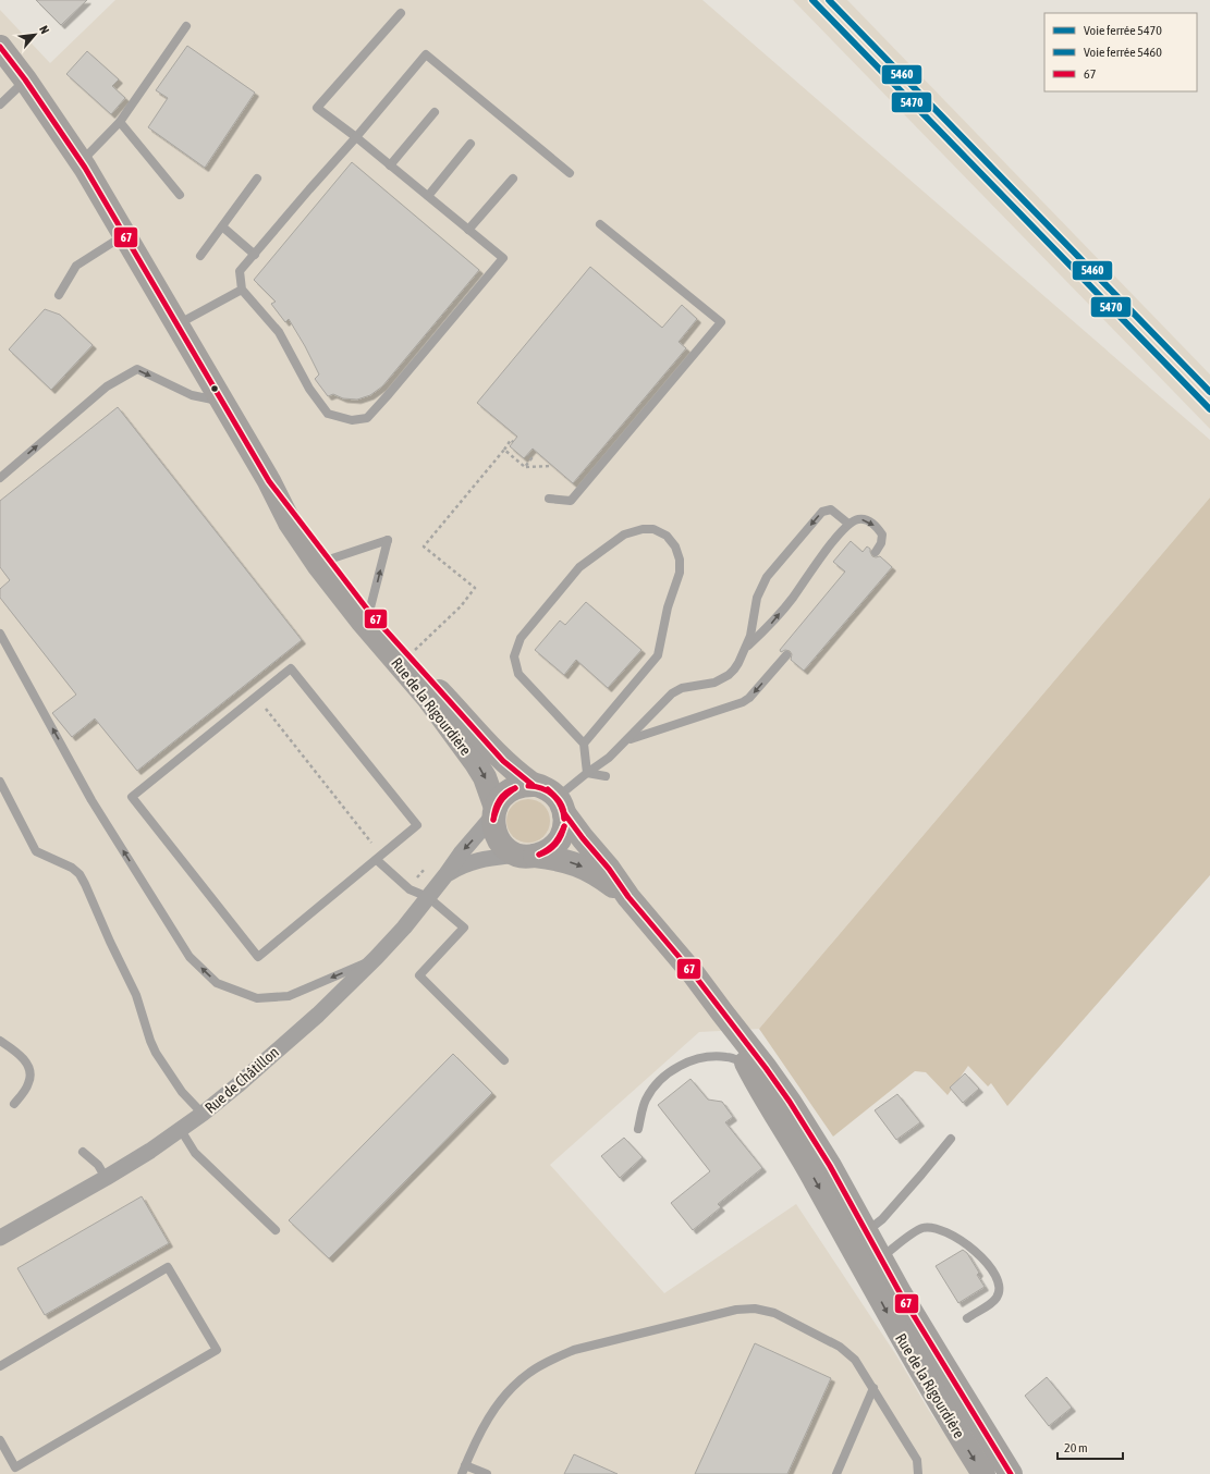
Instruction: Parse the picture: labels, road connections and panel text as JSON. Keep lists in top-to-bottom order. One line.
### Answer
{"streets":{"street":["Rue de la Rigourdière","Rue de Châtillon"]},"crossings":[["Rue de la Rigourdière","Rue de Châtillon"]],"lines":["rail line 5470","rail line 5460","transit line 67"],"legend":["Voie ferrée 5470","Voie ferrée 5460","67"],"scale_bar":"20 m","north":"top right"}
